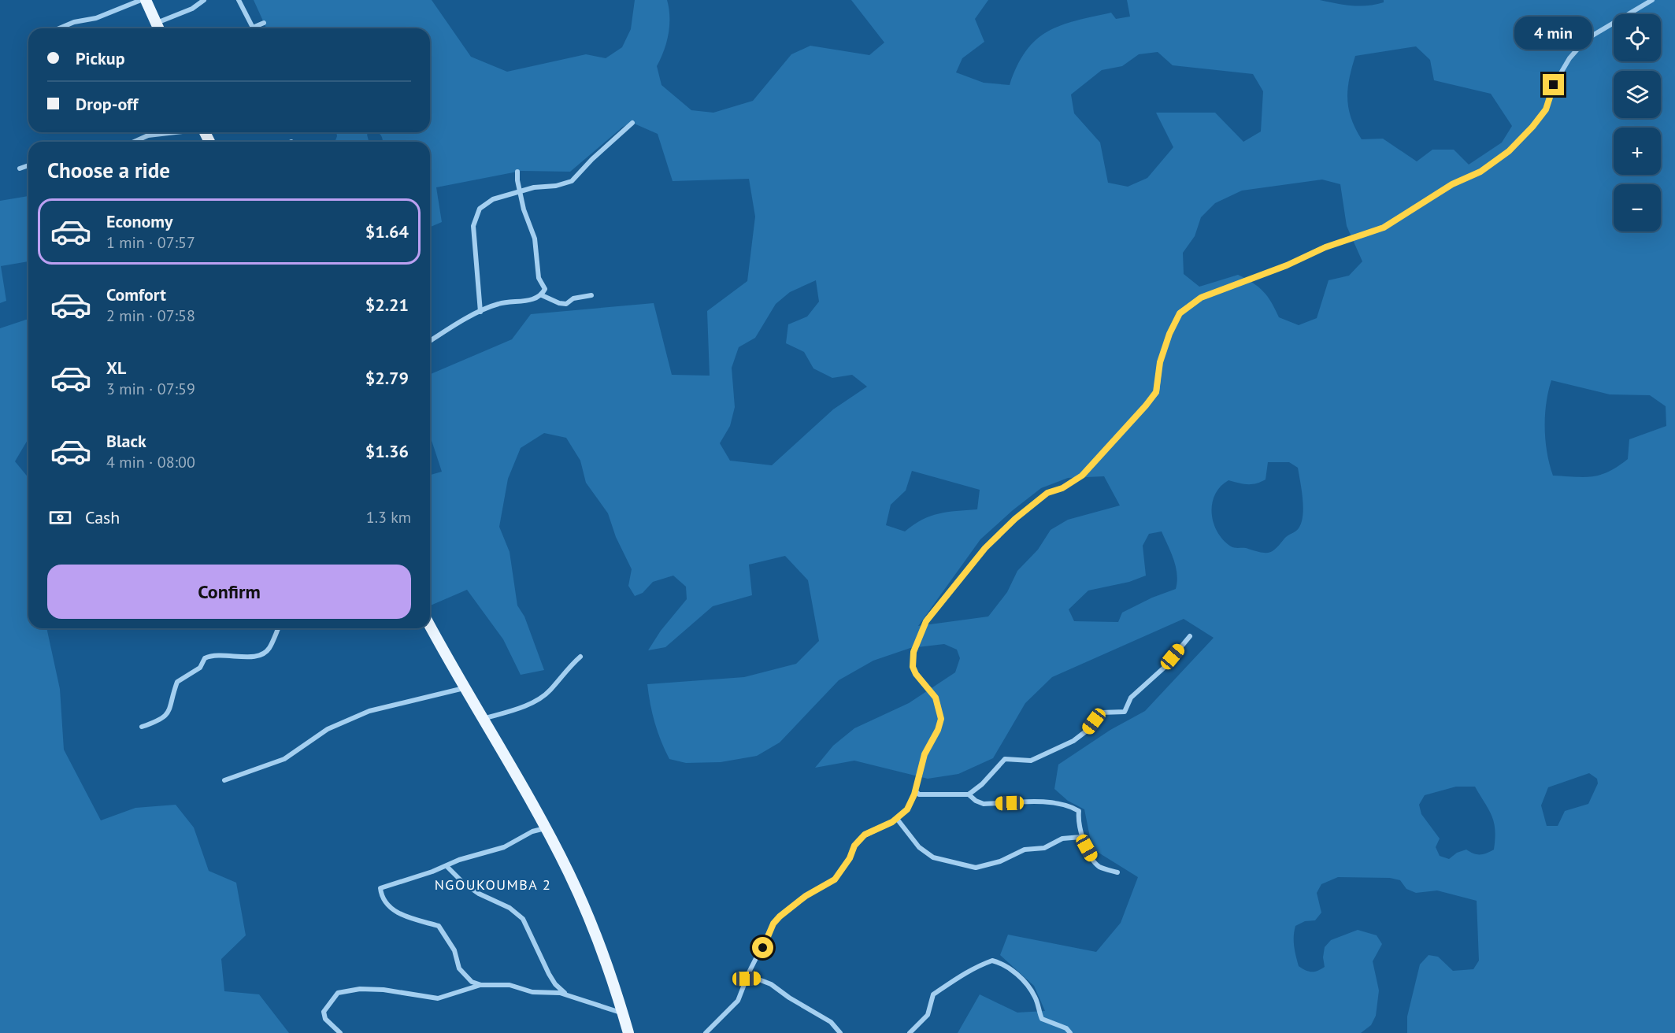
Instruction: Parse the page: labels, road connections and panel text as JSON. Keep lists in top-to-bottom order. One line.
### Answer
{"districts":["NGOUKOUMBA 2"],"page":{"map_buttons":["+","−"],"bubble":"4 min","banner":["Pickup","Drop-off"],"heading":"Choose a ride","list":[{"name":"Economy","note":"1 min · 07:57","value":"$1.64"},{"name":"Comfort","note":"2 min · 07:58","value":"$2.21"},{"name":"XL","note":"3 min · 07:59","value":"$2.79"},{"name":"Black","note":"4 min · 08:00","value":"$1.36"}],"pay":["Cash","1.3 km"],"buttons":"Confirm"}}
